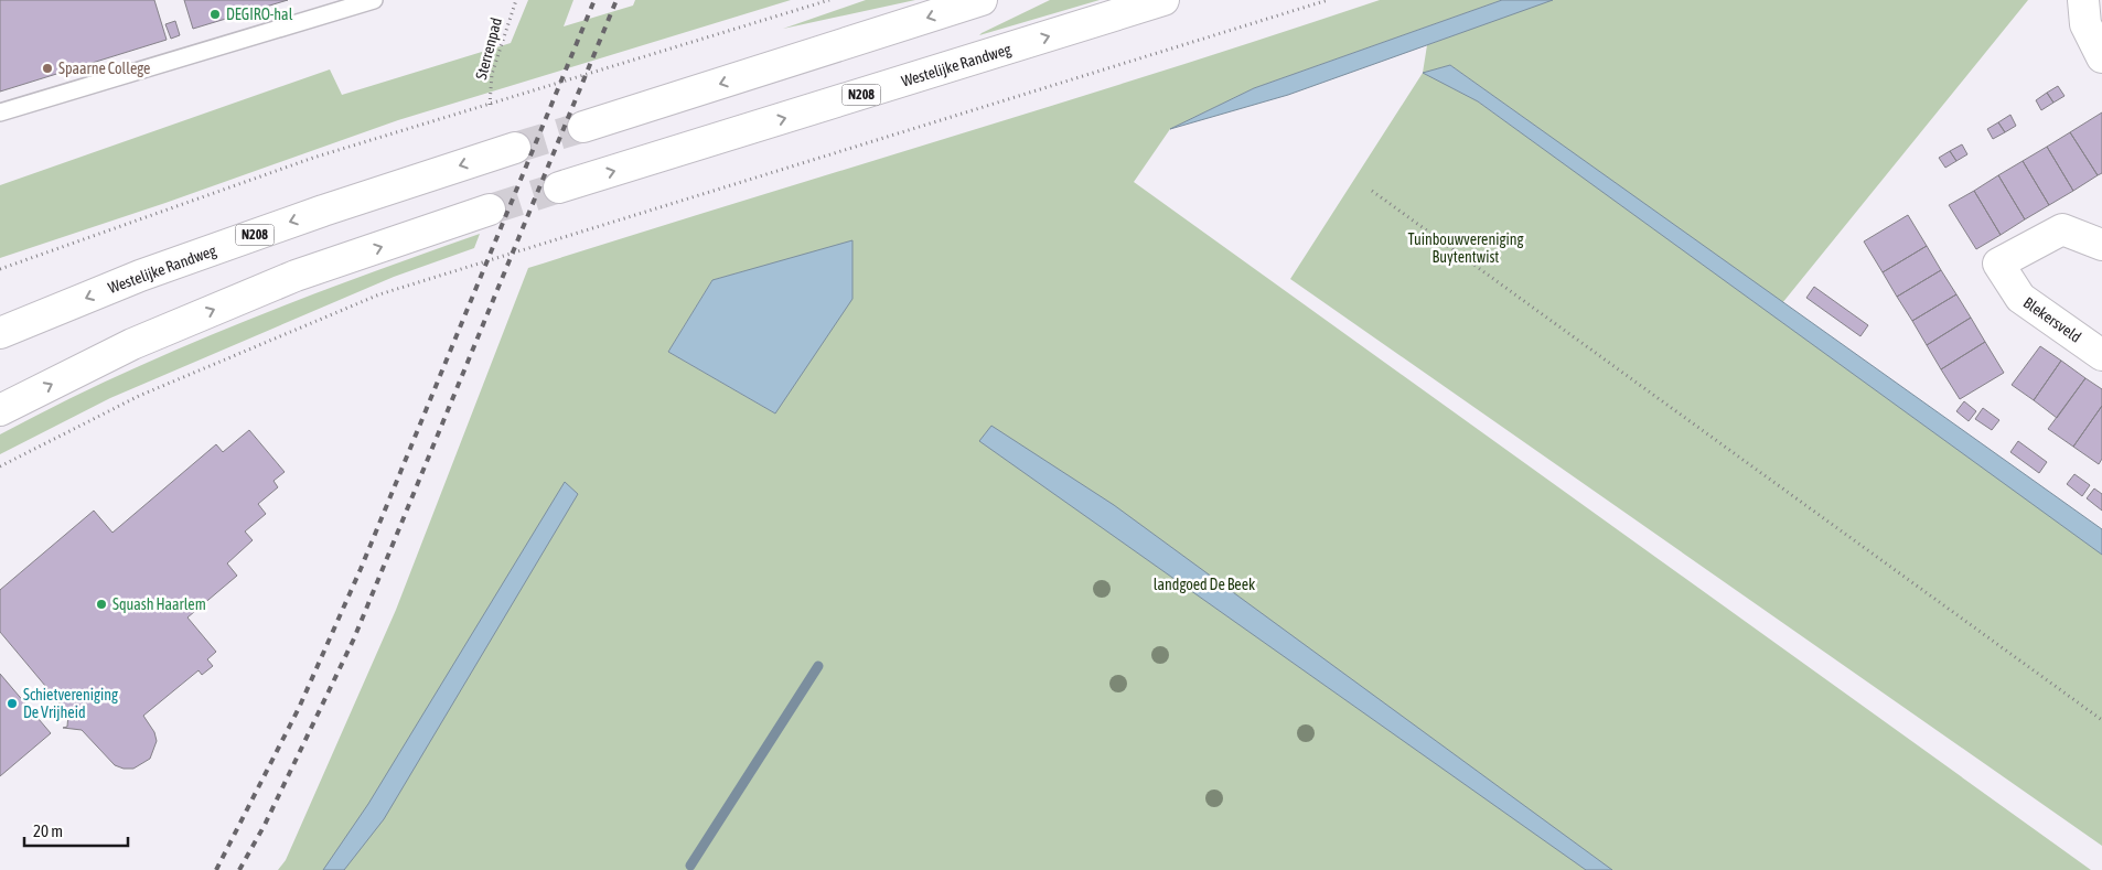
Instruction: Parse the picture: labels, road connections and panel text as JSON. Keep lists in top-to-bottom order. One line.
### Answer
{"streets":{"main road":["Westelijke Randweg","N208","Blekersveld"],"path":["Sterrenpad"]},"parks":["Tuinbouwvereniging Buytentwist","landgoed De Beek"],"places":["DEGIRO-hal","Spaarne College","Squash Haarlem","Schietvereniging De Vrijheid"],"scale_bar":"20 m"}
